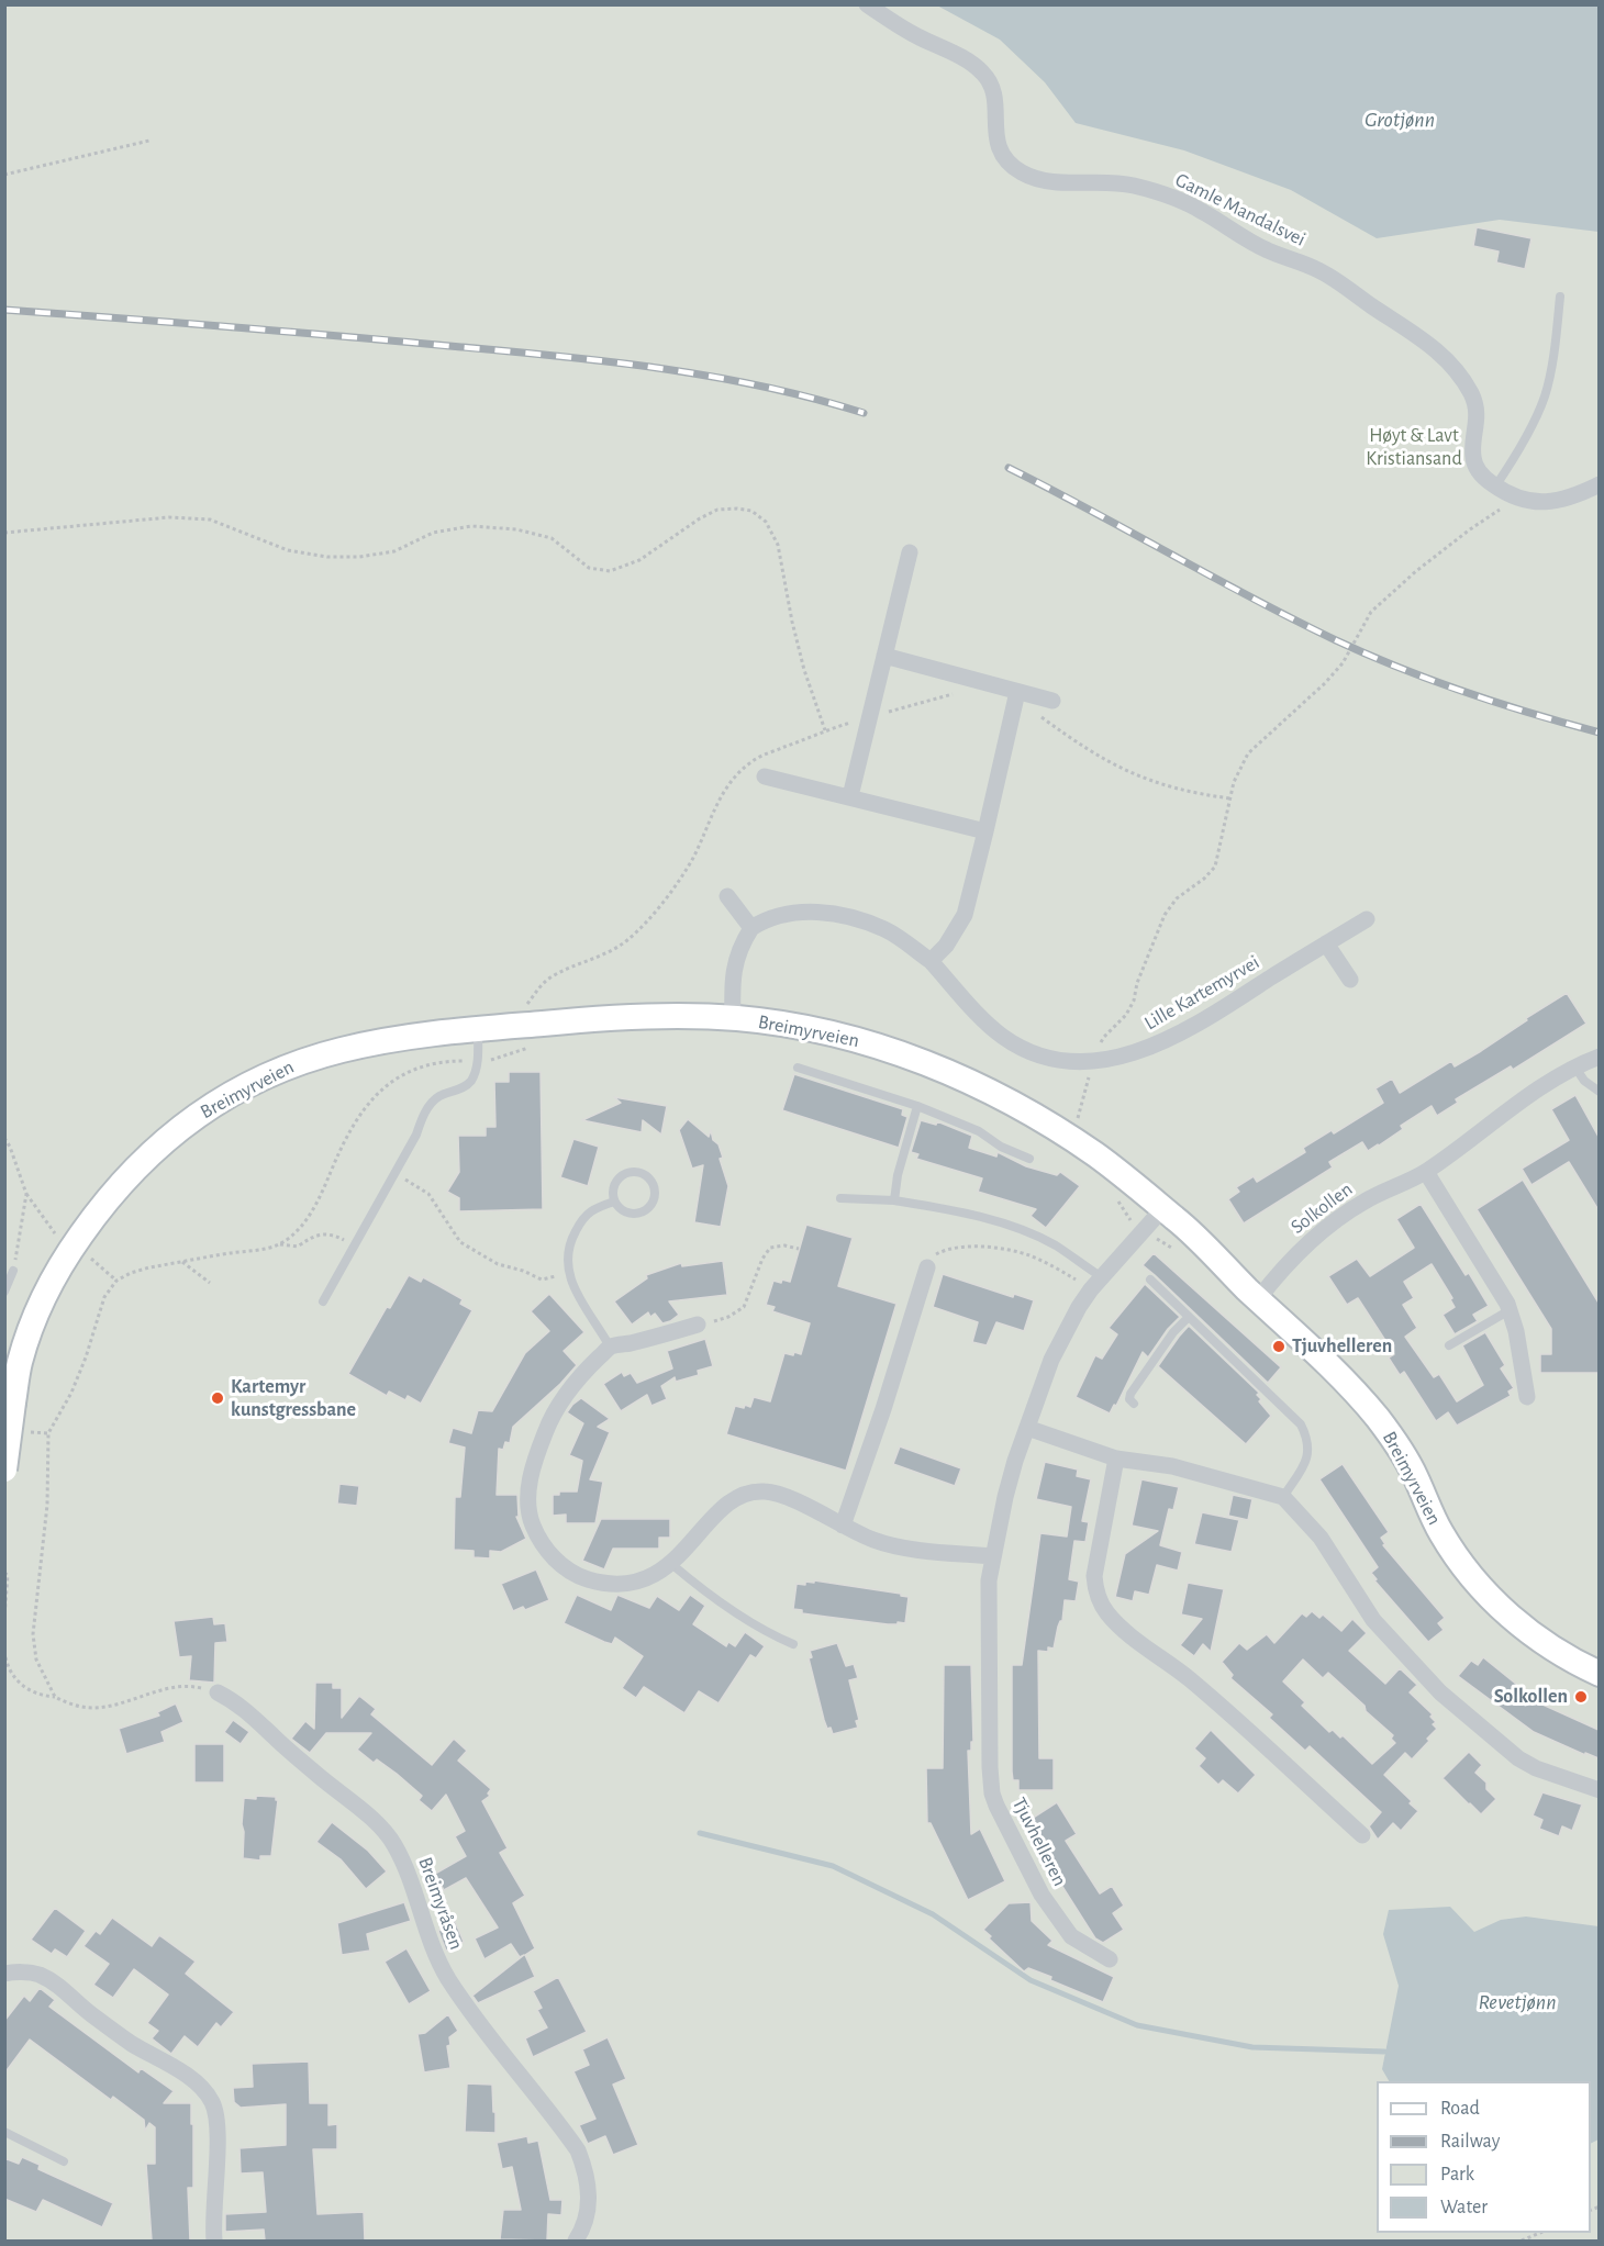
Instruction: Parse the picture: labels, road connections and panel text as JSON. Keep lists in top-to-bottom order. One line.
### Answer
{"streets":{"street":["Gamle Mandalsvei","Lille Kartemyrvei","Breimyrveien","Solkollen","Tjuvhelleren","Breimyråsen"]},"crossings":[["Breimyrveien","Solkollen"],["Breimyrveien","Tjuvhelleren"]],"water":["Grotjønn","Revetjønn"],"parks":["Høyt & Lavt Kristiansand"],"places":["Tjuvhelleren","Kartemyr kunstgressbane","Solkollen"],"legend":["Road","Railway","Park","Water"]}
